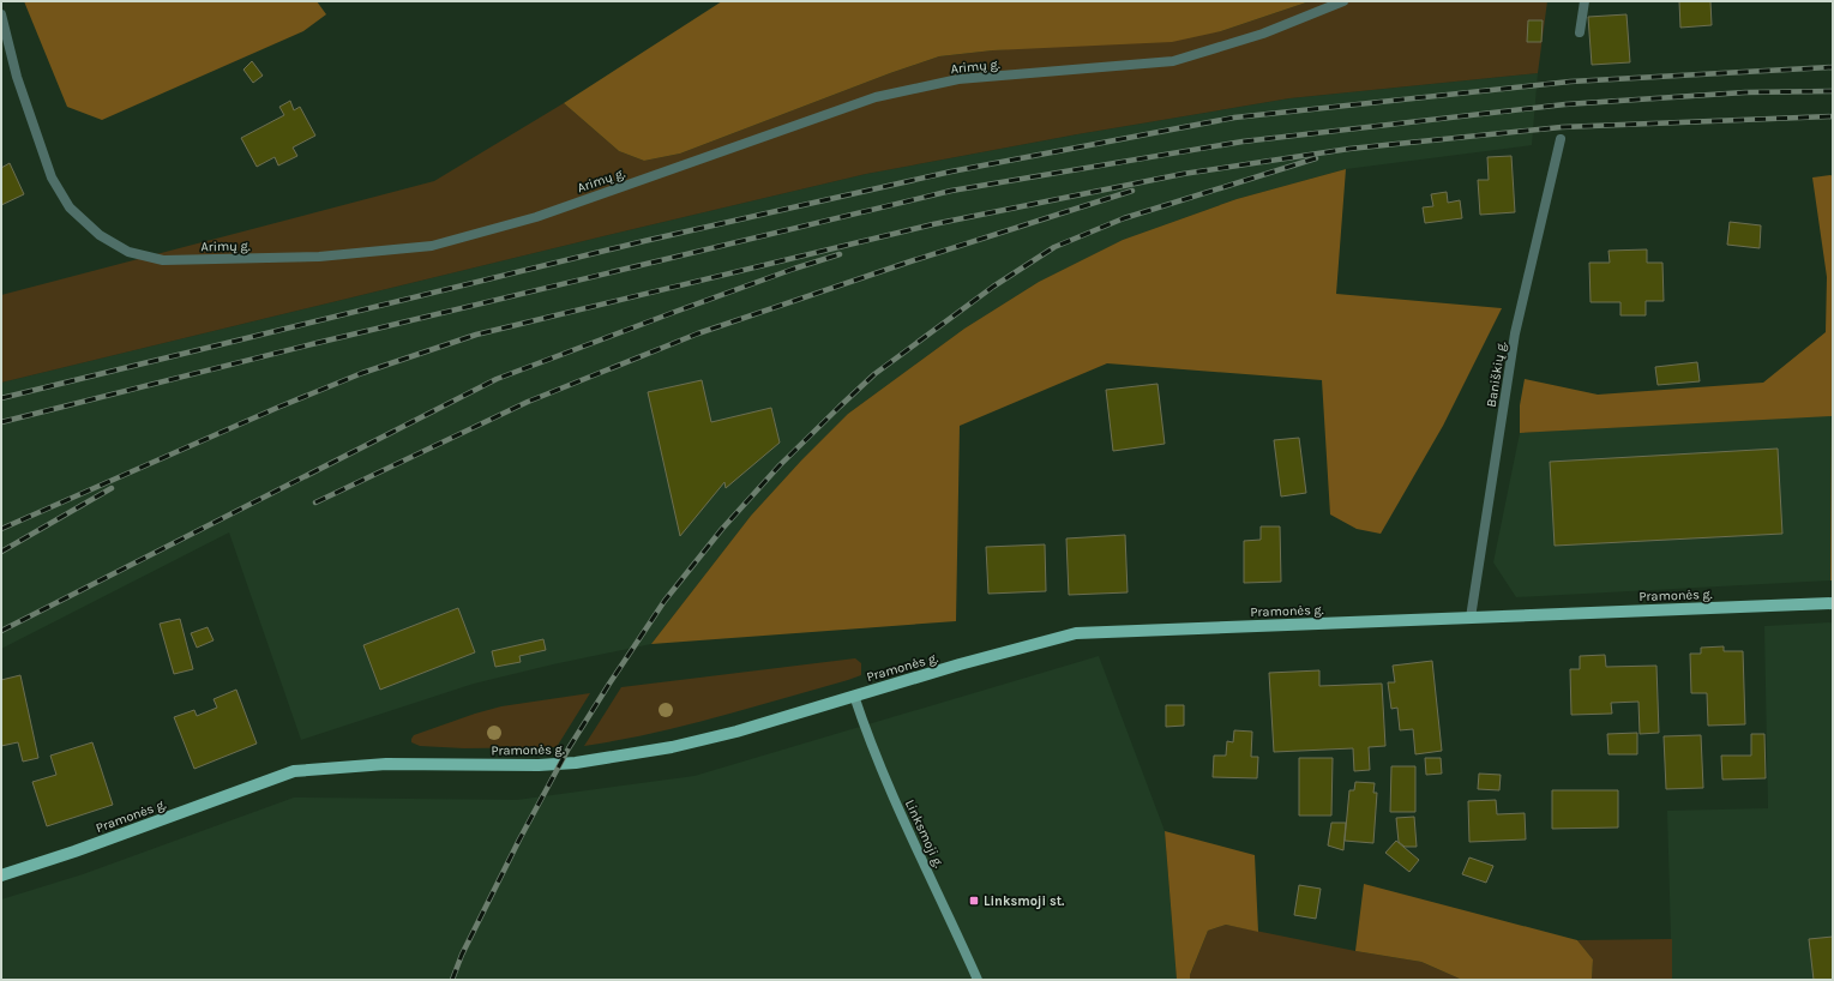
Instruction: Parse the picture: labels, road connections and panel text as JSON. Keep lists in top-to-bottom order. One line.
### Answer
{"streets":{"main road":["Pramonės g.","Linksmoji g."],"street":["Arimų g.","Baniškių g."]},"crossings":[["Baniškių g.","Pramonės g."],["Pramonės g.","Linksmoji g."]],"places":{"transit":["Linksmoji st."]}}
